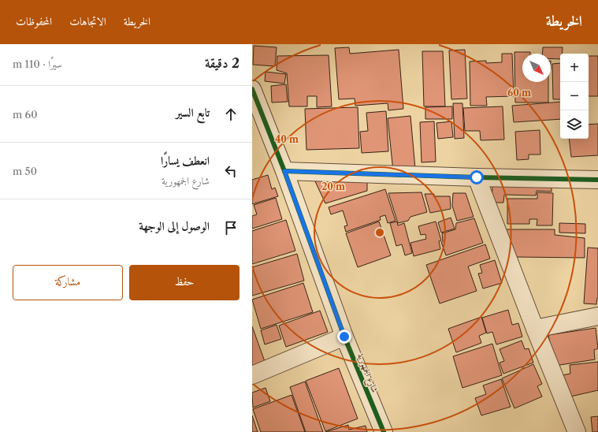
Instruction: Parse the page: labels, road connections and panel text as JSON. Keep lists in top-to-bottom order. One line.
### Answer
{"streets":{"street":["شارع الجمهورية"]},"north":"bottom right","page":{"header":"الخريطة","nav":["الخريطة","الاتجاهات","المحفوظات"],"heading":["2 دقيقة","سيرًا · 110 m"],"map_buttons":["+","−"],"list":[["تابع السير","60 m"],["انعطف يسارًا","شارع الجمهورية","50 m"],"الوصول إلى الوجهة"],"buttons":["حفظ","مشاركة"]},"rings":["60 m","40 m","20 m"]}
